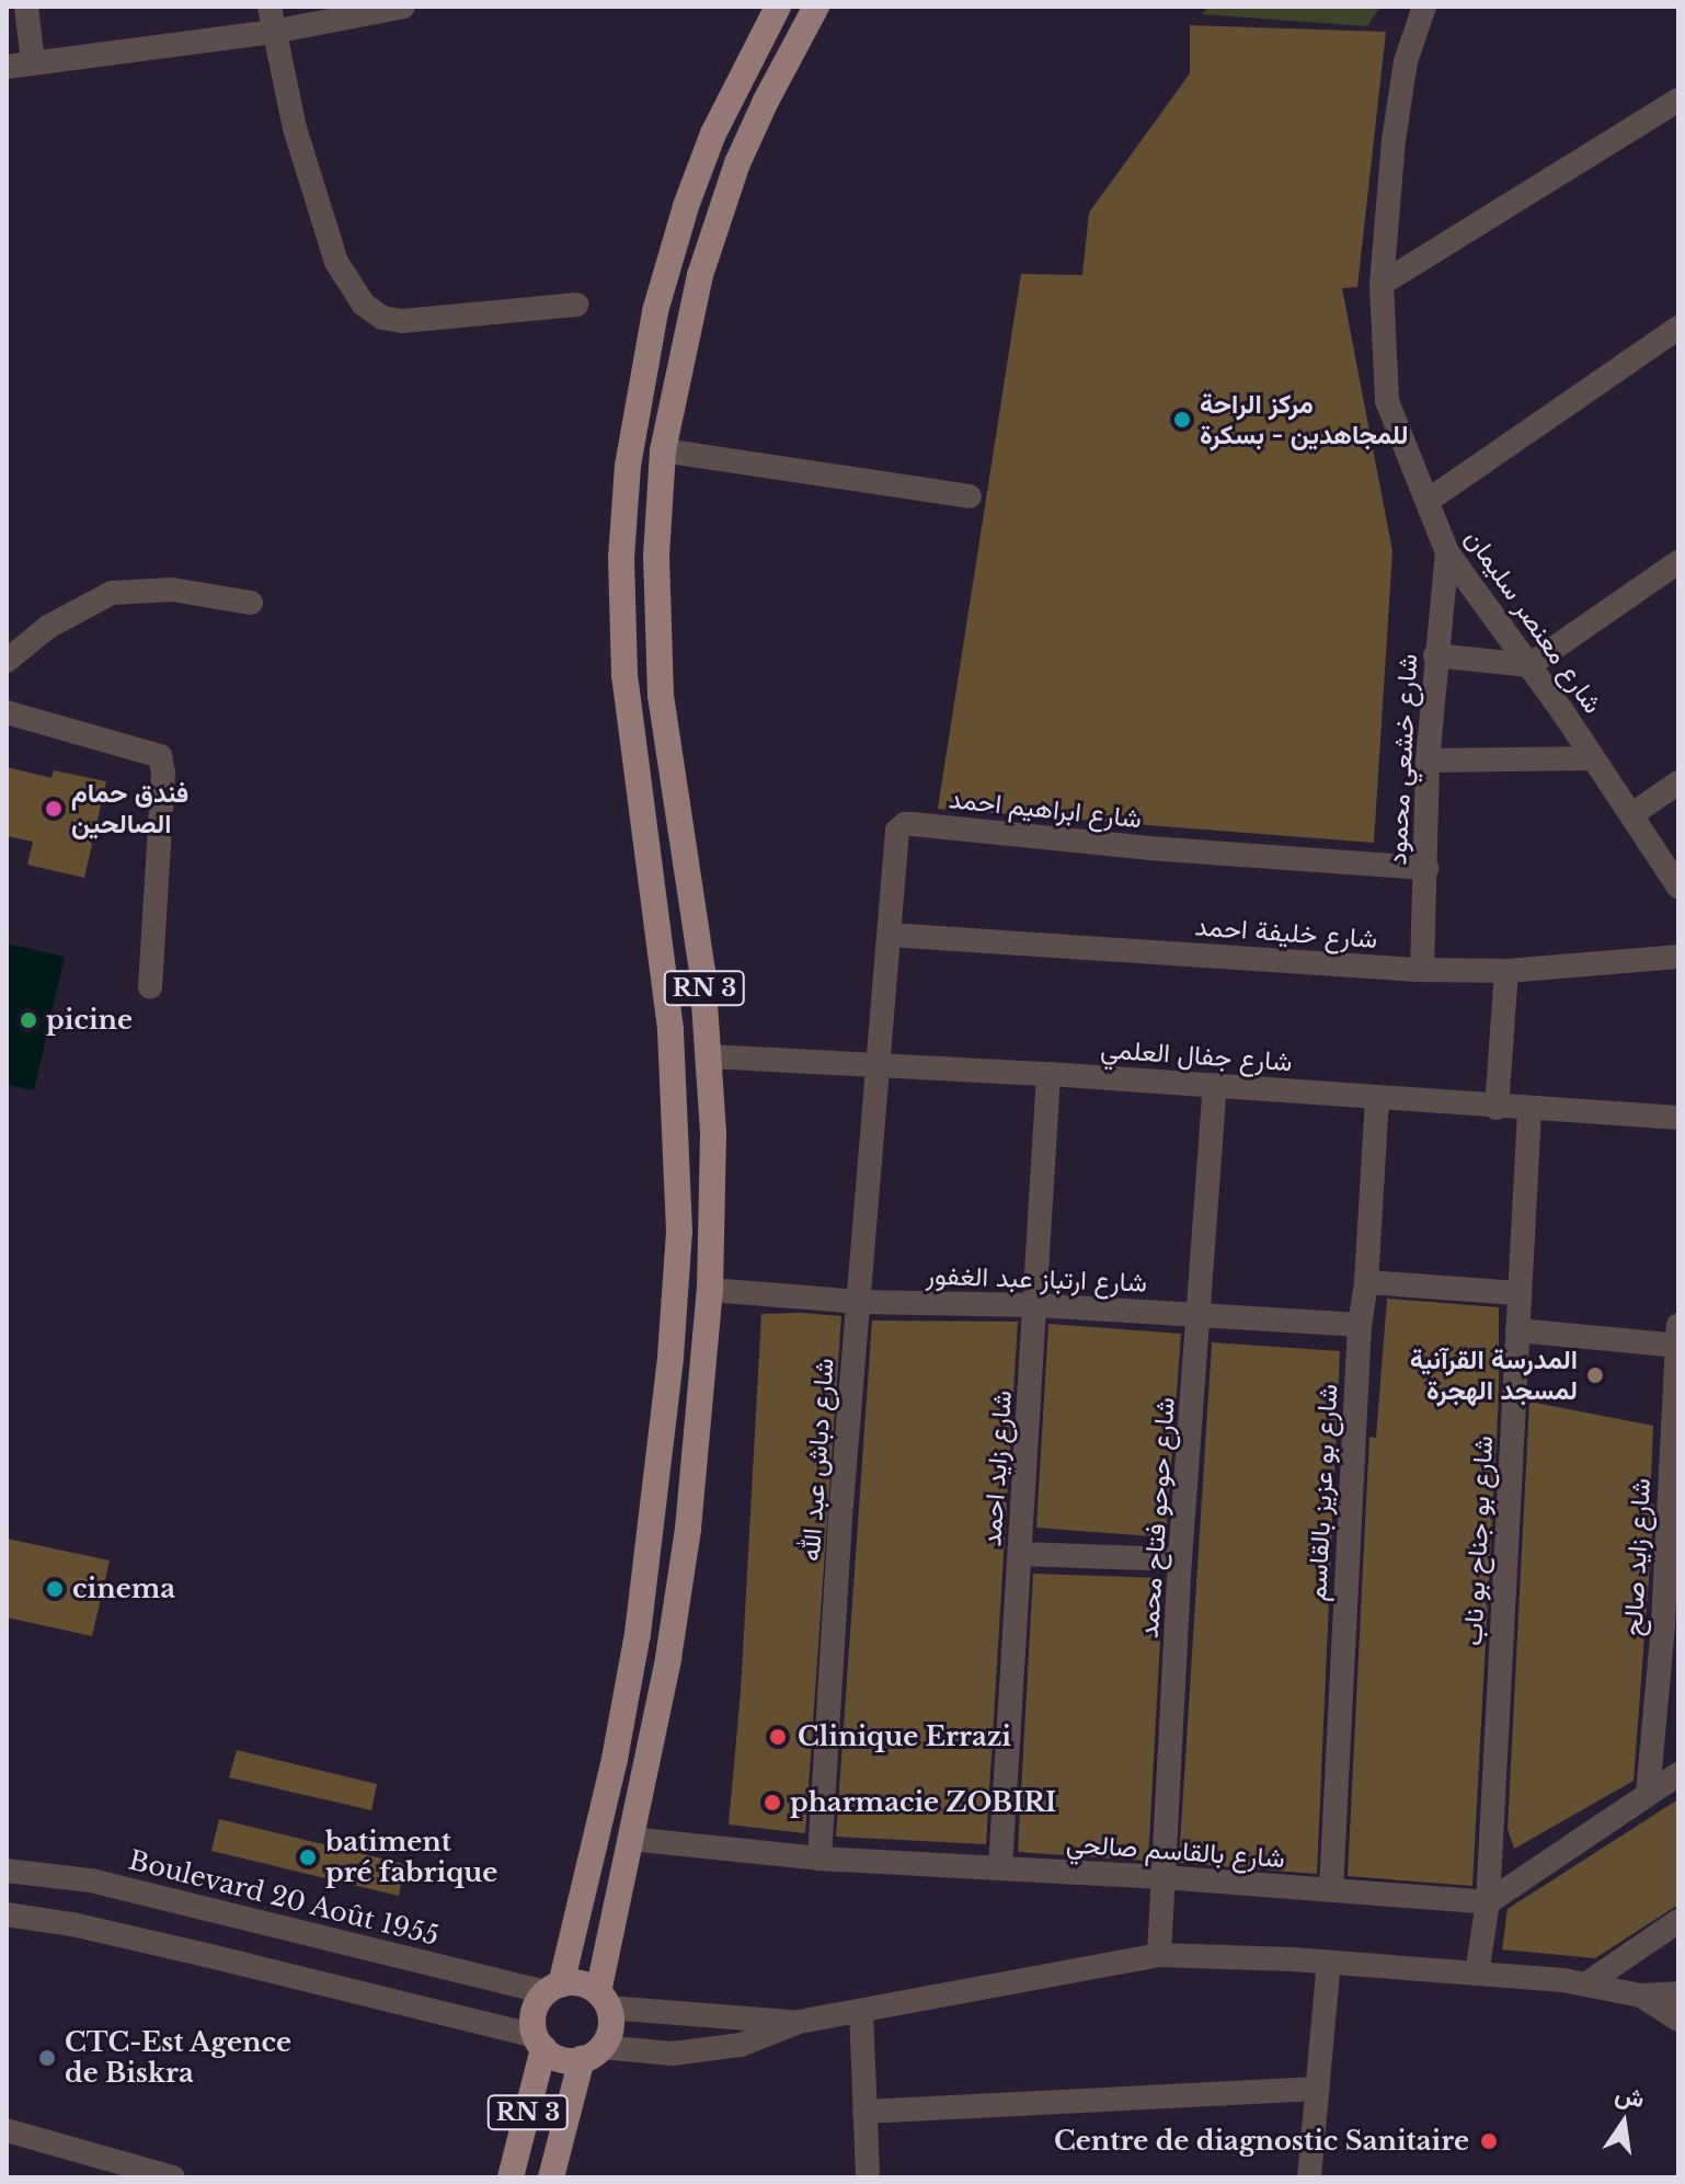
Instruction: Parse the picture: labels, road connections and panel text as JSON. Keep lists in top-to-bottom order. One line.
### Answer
{"streets":{"main road":["RN 3"],"street":["شارع معنصر سليمان","شارع خشعي محمود","شارع ابراهيم احمد","شارع خليفة احمد","شارع جفال العلمي","شارع ارتباز عبد الغفور","شارع دباش عبد الله","شارع زايد احمد","شارع بو عزيز بالقاسم","شارع حوحو فتاح محمد","شارع بو جناح بو ناب","شارع زايد صالح","شارع بالقاسم صالحي","Boulevard 20 Août 1955"]},"crossings":[["شارع معنصر سليمان","شارع خشعي محمود"],["شارع خشعي محمود","شارع ابراهيم احمد"],["شارع خشعي محمود","شارع خليفة احمد"],["شارع ابراهيم احمد","شارع خليفة احمد"],["شارع ابراهيم احمد","شارع جفال العلمي"],["شارع ابراهيم احمد","شارع دباش عبد الله"],["RN 3","شارع جفال العلمي"],["RN 3","شارع ارتباز عبد الغفور"],["RN 3","شارع بالقاسم صالحي"],["RN 3","Boulevard 20 Août 1955"],["شارع جفال العلمي","شارع دباش عبد الله"],["شارع جفال العلمي","شارع زايد احمد"],["شارع جفال العلمي","شارع بو عزيز بالقاسم"],["شارع جفال العلمي","شارع حوحو فتاح محمد"],["شارع جفال العلمي","شارع بو جناح بو ناب"],["شارع ارتباز عبد الغفور","شارع دباش عبد الله"],["شارع ارتباز عبد الغفور","شارع زايد احمد"],["شارع ارتباز عبد الغفور","شارع بو عزيز بالقاسم"],["شارع ارتباز عبد الغفور","شارع حوحو فتاح محمد"],["شارع دباش عبد الله","شارع بالقاسم صالحي"],["شارع زايد احمد","شارع بالقاسم صالحي"],["شارع بو عزيز بالقاسم","شارع بالقاسم صالحي"],["شارع حوحو فتاح محمد","شارع بالقاسم صالحي"],["شارع بو جناح بو ناب","شارع بالقاسم صالحي"]],"places":["مركز الراحة للمجاهدين - بسكرة","فندق حمام الصالحين","picine","المدرسة القرآنية لمسجد الهجرة","cinema","Clinique Errazi","pharmacie ZOBIRI","batiment pré fabrique","CTC-Est Agence de Biskra","Centre de diagnostic Sanitaire"],"north":"top"}
